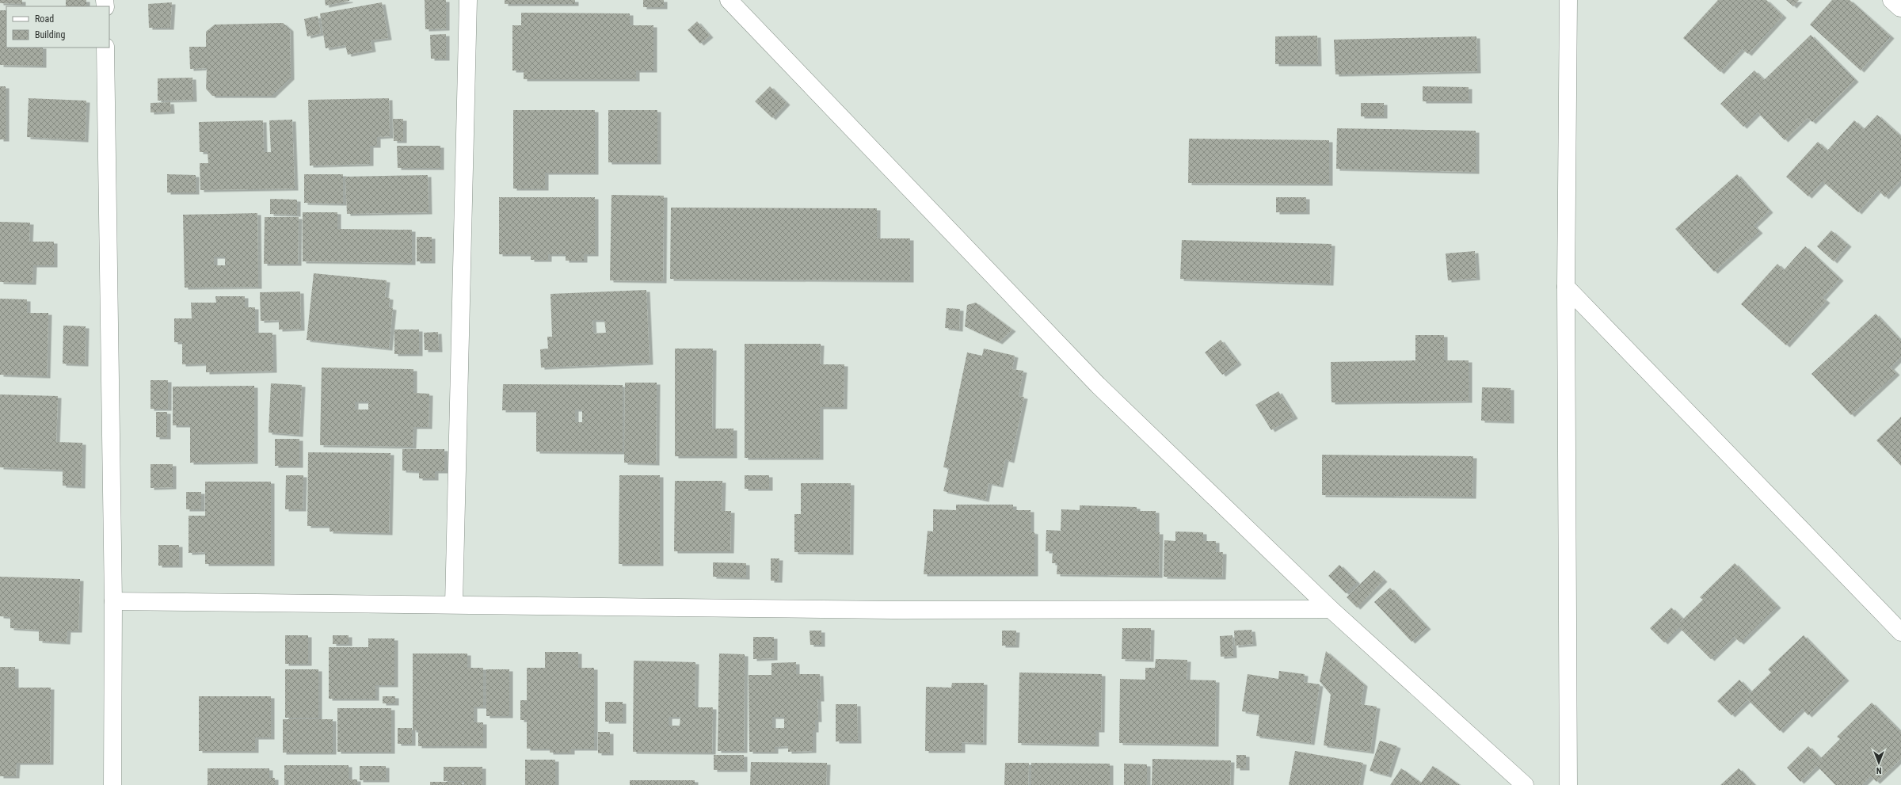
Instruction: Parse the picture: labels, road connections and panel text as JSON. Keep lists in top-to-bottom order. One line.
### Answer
{"legend":["Road","Building"],"north":"bottom"}
